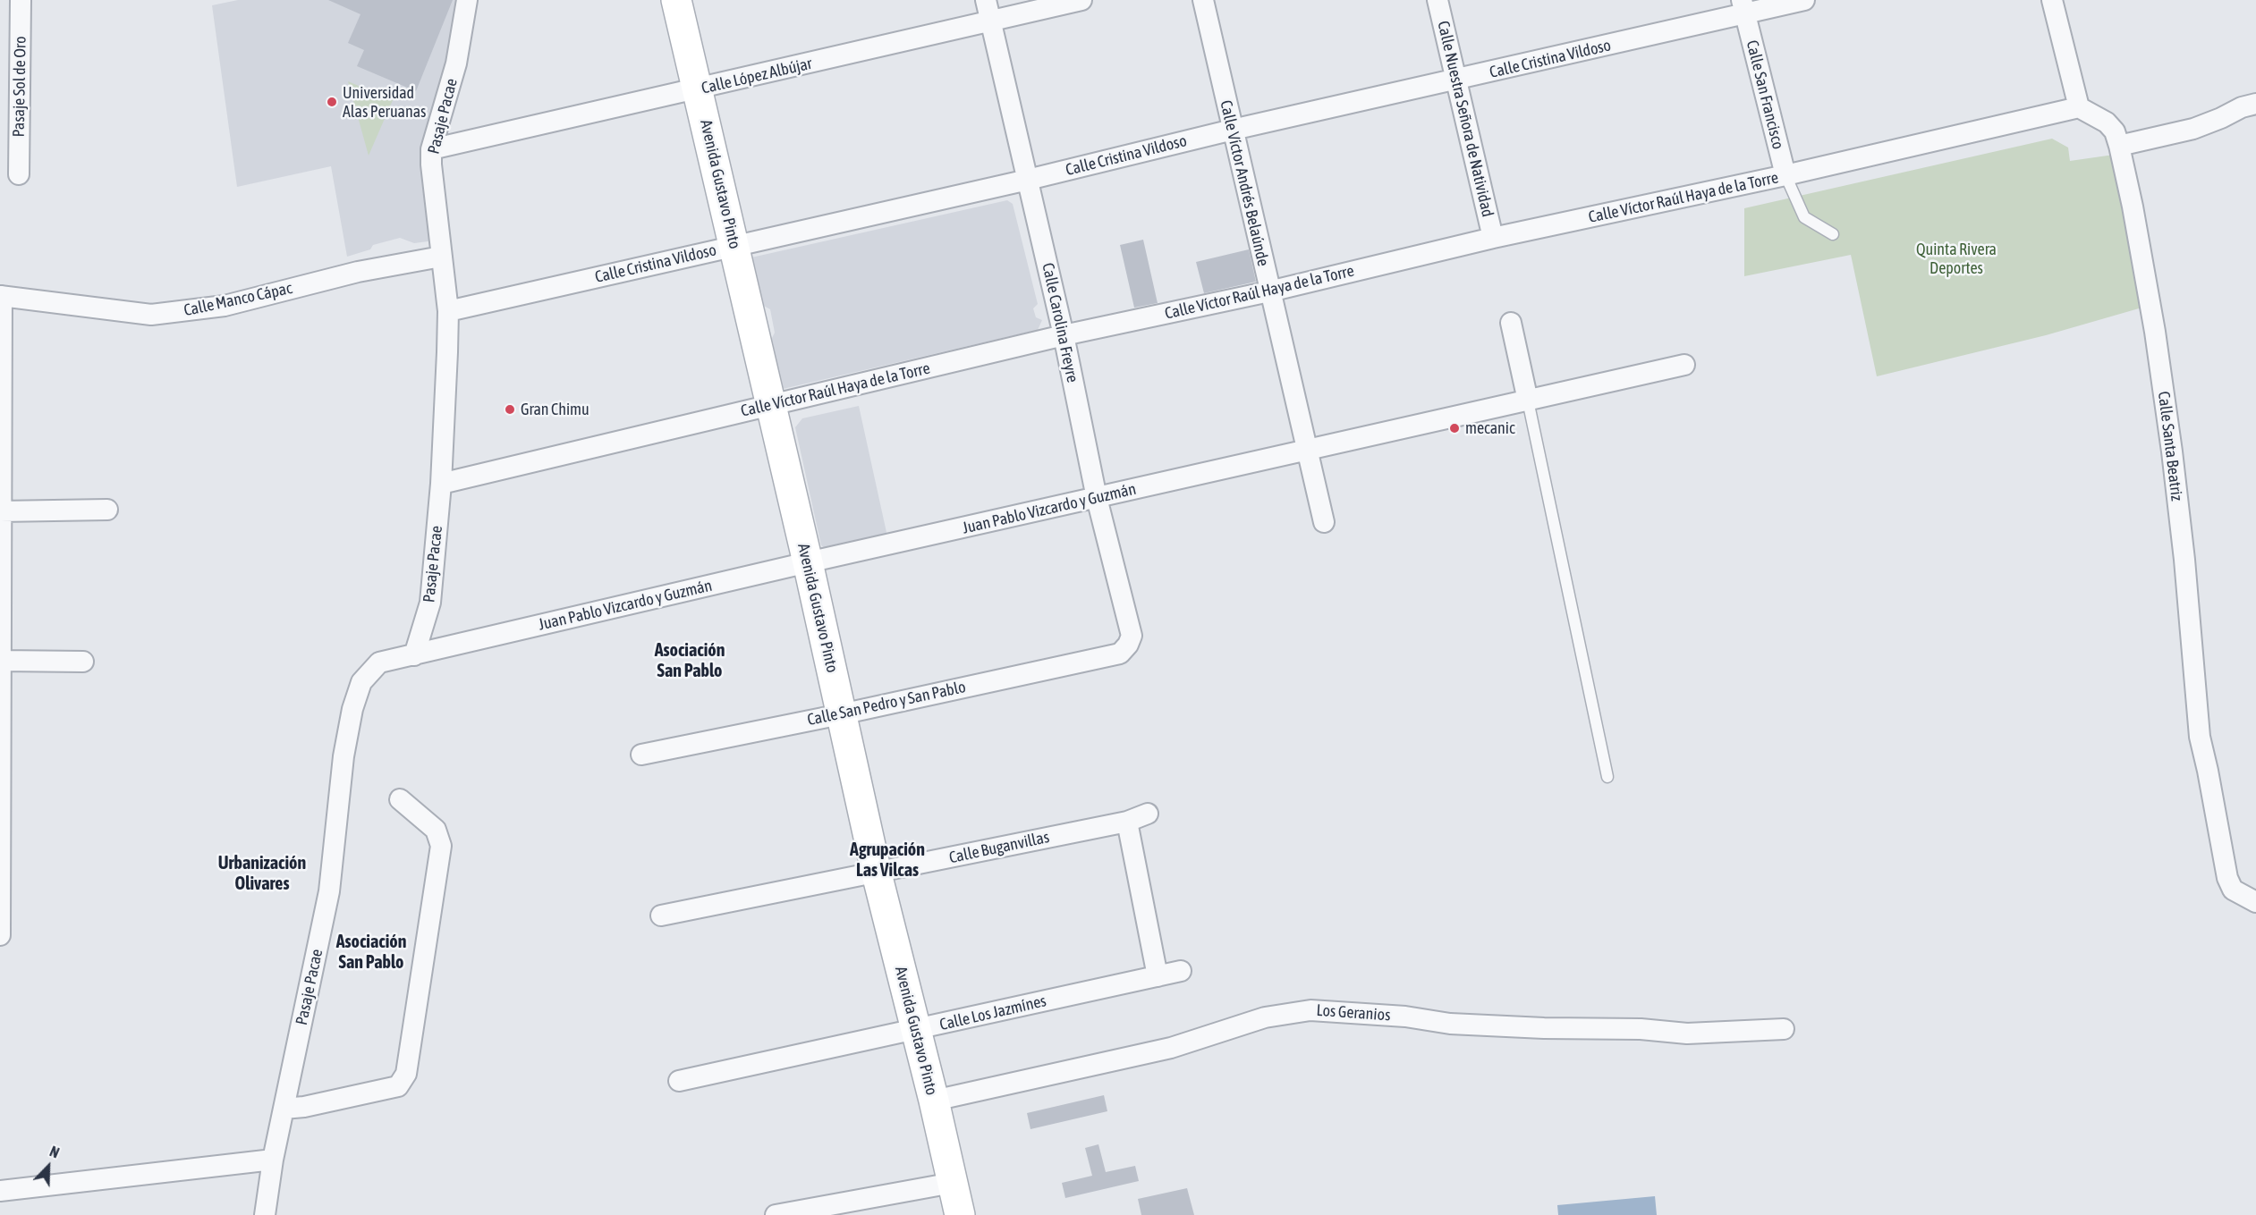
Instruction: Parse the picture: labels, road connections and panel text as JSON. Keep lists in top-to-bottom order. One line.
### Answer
{"streets":{"main road":["Avenida Gustavo Pinto"],"street":["Calle Cristina Vildoso","Calle López Albújar","Pasaje Sol de Oro","Calle San Francisco","Pasaje Pacae","Calle Nuestra Señora de Natividad","Calle Víctor Andrés Belaúnde","Calle Víctor Raúl Haya de la Torre","Calle Manco Cápac","Calle Carolina Freyre","Calle Santa Beatriz","Juan Pablo Vizcardo y Guzmán","Calle San Pedro y San Pablo","Calle Buganvillas","Calle Los Jazmínes","Los Geranios"]},"crossings":[["Calle Cristina Vildoso","Calle San Francisco"],["Calle Cristina Vildoso","Pasaje Pacae"],["Calle Cristina Vildoso","Calle Nuestra Señora de Natividad"],["Calle Cristina Vildoso","Calle Víctor Andrés Belaúnde"],["Calle Cristina Vildoso","Avenida Gustavo Pinto"],["Calle Cristina Vildoso","Calle Carolina Freyre"],["Calle López Albújar","Pasaje Pacae"],["Calle López Albújar","Avenida Gustavo Pinto"],["Calle López Albújar","Calle Carolina Freyre"],["Calle San Francisco","Calle Víctor Raúl Haya de la Torre"],["Pasaje Pacae","Calle Víctor Raúl Haya de la Torre"],["Pasaje Pacae","Calle Manco Cápac"],["Pasaje Pacae","Juan Pablo Vizcardo y Guzmán"],["Calle Nuestra Señora de Natividad","Calle Víctor Raúl Haya de la Torre"],["Calle Víctor Andrés Belaúnde","Calle Víctor Raúl Haya de la Torre"],["Calle Víctor Andrés Belaúnde","Juan Pablo Vizcardo y Guzmán"],["Avenida Gustavo Pinto","Calle Víctor Raúl Haya de la Torre"],["Avenida Gustavo Pinto","Juan Pablo Vizcardo y Guzmán"],["Avenida Gustavo Pinto","Calle San Pedro y San Pablo"],["Avenida Gustavo Pinto","Calle Buganvillas"],["Avenida Gustavo Pinto","Calle Los Jazmínes"],["Avenida Gustavo Pinto","Los Geranios"],["Calle Víctor Raúl Haya de la Torre","Calle Carolina Freyre"],["Calle Víctor Raúl Haya de la Torre","Calle Santa Beatriz"],["Calle Carolina Freyre","Juan Pablo Vizcardo y Guzmán"],["Calle Carolina Freyre","Calle San Pedro y San Pablo"]],"districts":["Asociación San Pablo","Agrupación Las Vilcas","Urbanización Olivares","Asociación San Pablo"],"parks":["Quinta Rivera Deportes"],"places":["Universidad Alas Peruanas","Gran Chimu","mecanic"],"north":"top right"}
